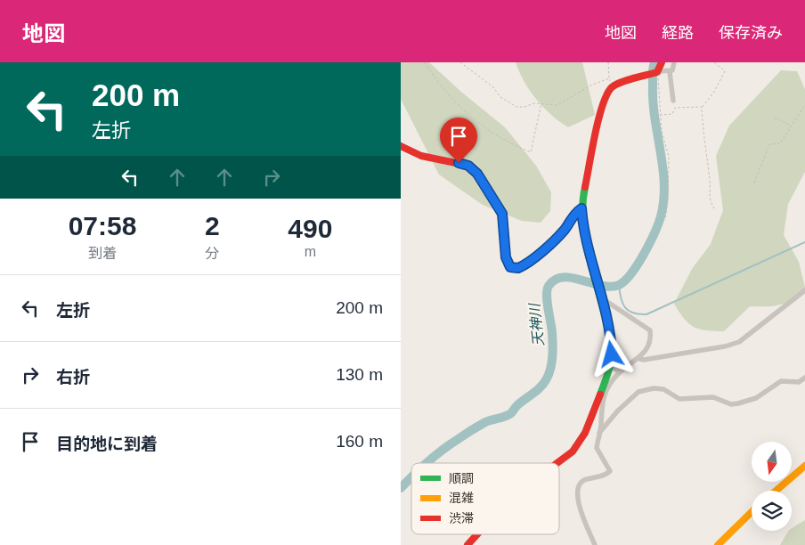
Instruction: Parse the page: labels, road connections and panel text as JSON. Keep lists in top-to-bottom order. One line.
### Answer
{"water":["天神川"],"legend":["順調","混雑","渋滞"],"north":"bottom","page":{"header":"地図","nav":["地図","経路","保存済み"],"turn":["200 m","左折"],"eta":["07:58","到着","2","分","490","m"],"list":[{"name":"左折","value":"200 m"},{"name":"右折","value":"130 m"},{"name":"目的地に到着","value":"160 m"}]}}
